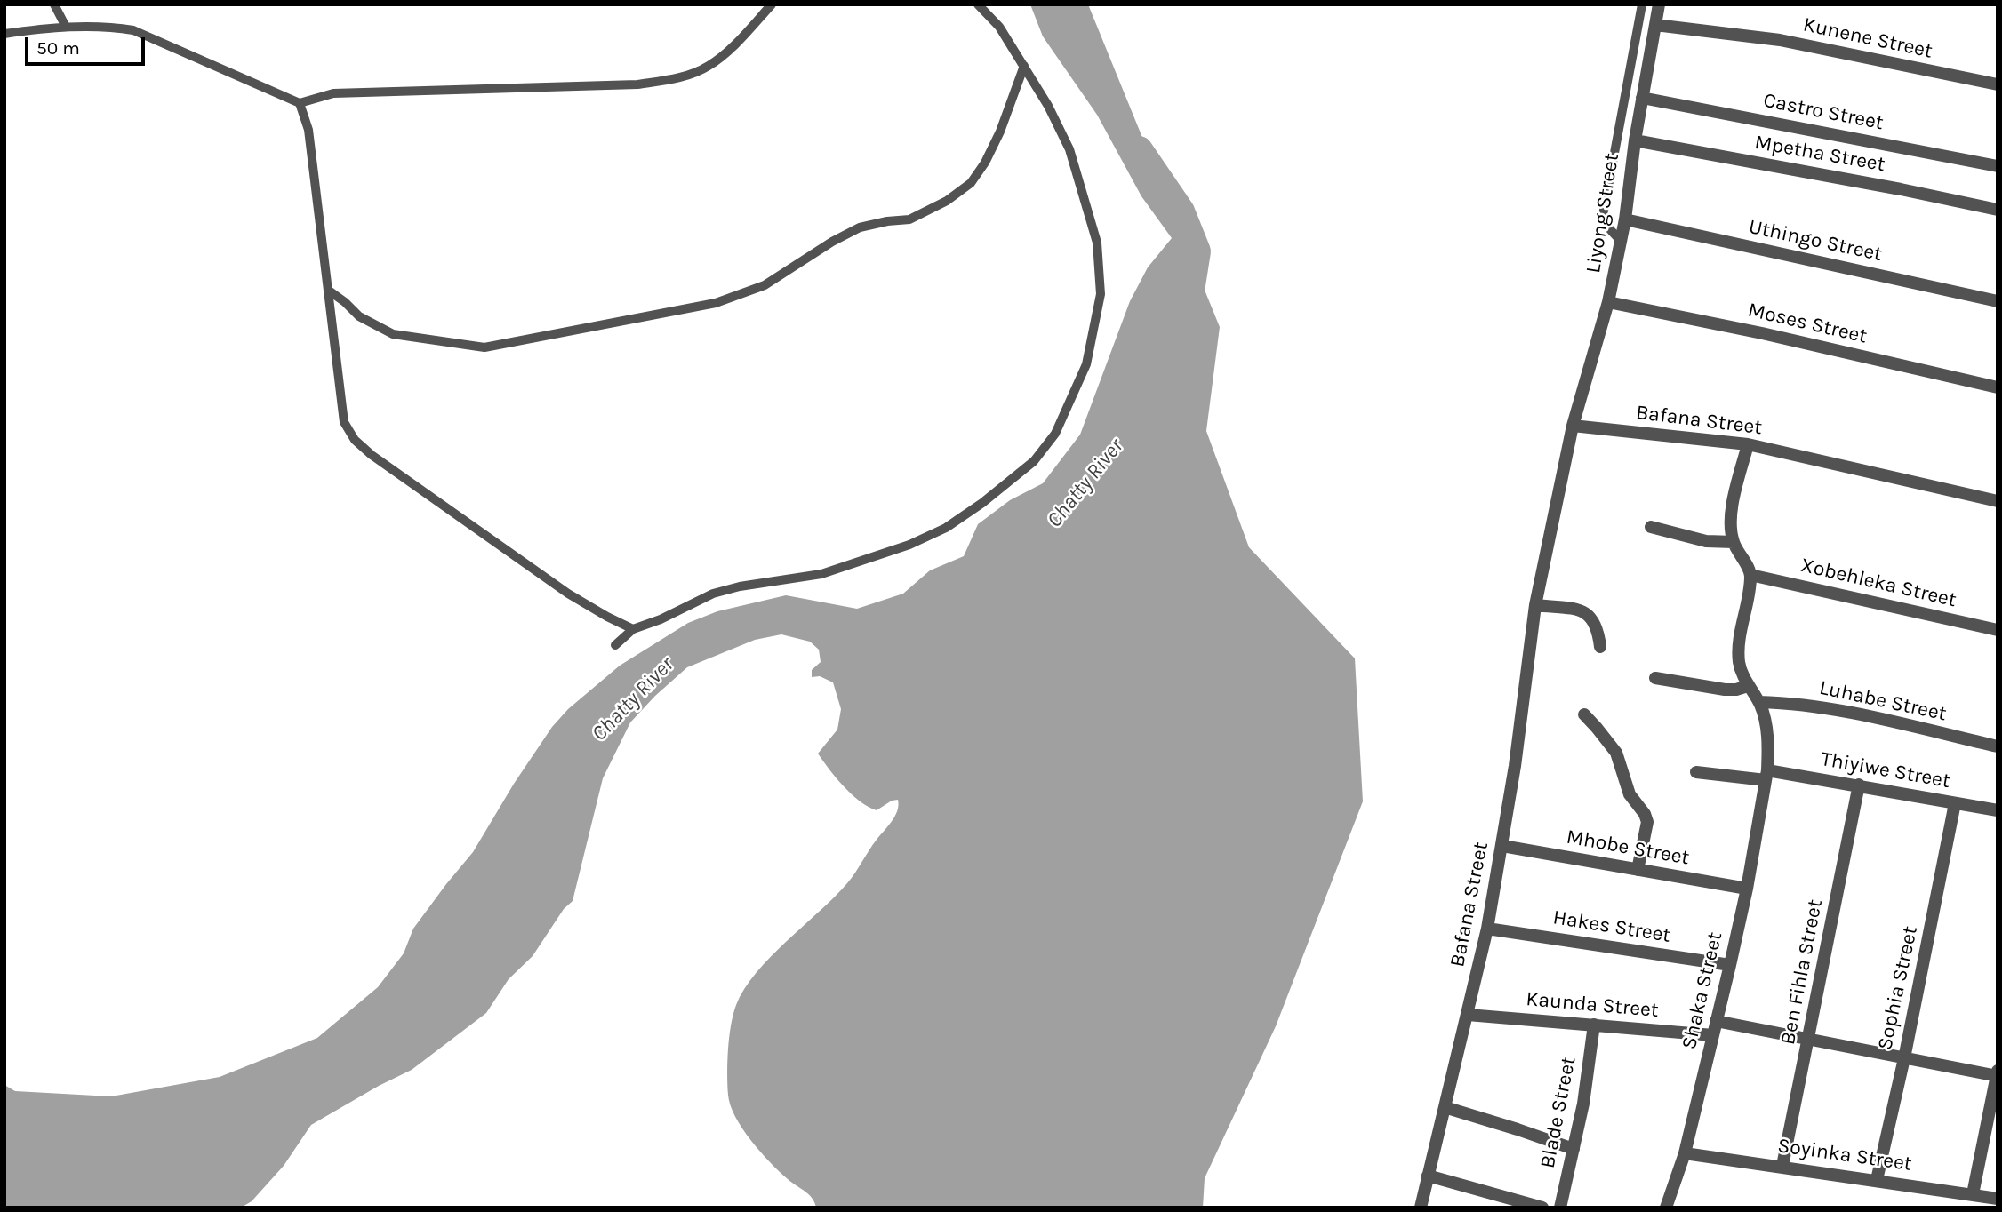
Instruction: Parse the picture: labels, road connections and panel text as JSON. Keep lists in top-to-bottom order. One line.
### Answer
{"streets":{"street":["Kunene Street","Castro Street","Mpetha Street","Liyong Street","Uthingo Street","Moses Street","Bafana Street","Xobehleka Street","Luhabe Street","Thiyiwe Street","Mhobe Street","Hakes Street","Ben Fihla Street","Sophia Street","Shaka Street","Kaunda Street","Blade Street","Soyinka Street"]},"crossings":[["Kunene Street","Liyong Street"],["Castro Street","Liyong Street"],["Mpetha Street","Liyong Street"],["Liyong Street","Uthingo Street"],["Liyong Street","Moses Street"],["Liyong Street","Bafana Street"],["Bafana Street","Mhobe Street"],["Bafana Street","Hakes Street"],["Bafana Street","Kaunda Street"],["Xobehleka Street","Shaka Street"],["Luhabe Street","Shaka Street"],["Thiyiwe Street","Ben Fihla Street"],["Thiyiwe Street","Sophia Street"],["Thiyiwe Street","Shaka Street"],["Mhobe Street","Shaka Street"],["Hakes Street","Shaka Street"],["Ben Fihla Street","Soyinka Street"],["Sophia Street","Soyinka Street"],["Shaka Street","Kaunda Street"],["Shaka Street","Soyinka Street"],["Kaunda Street","Blade Street"]],"water":["Chatty River"],"scale_bar":"50 m"}
